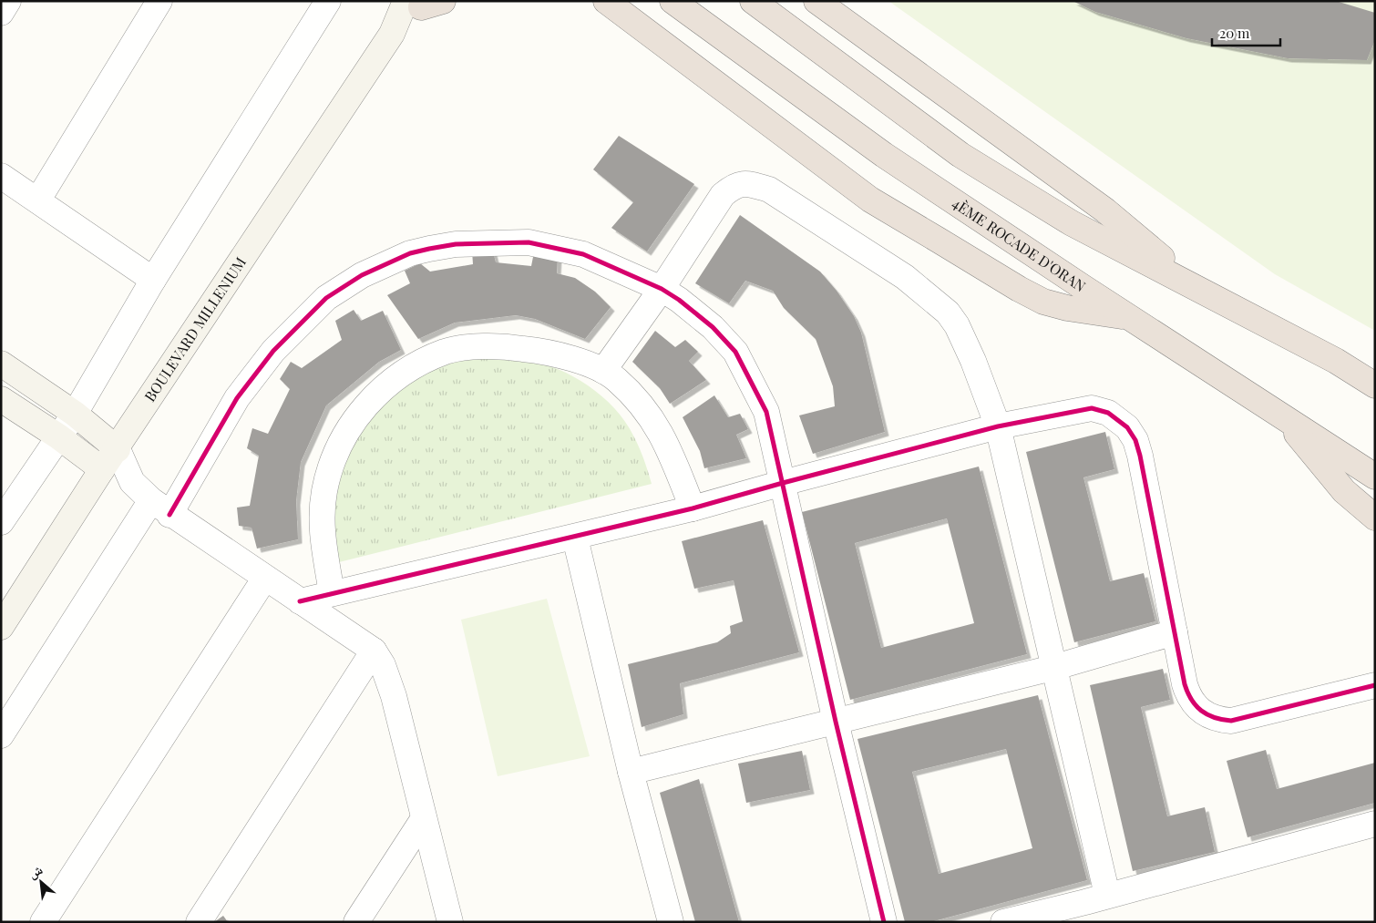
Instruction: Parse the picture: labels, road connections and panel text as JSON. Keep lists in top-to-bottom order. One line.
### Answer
{"streets":{"highway":["4ÈME ROCADE D'ORAN"],"main road":["BOULEVARD MILLENIUM"]},"scale_bar":"20 m","north":"top left"}
